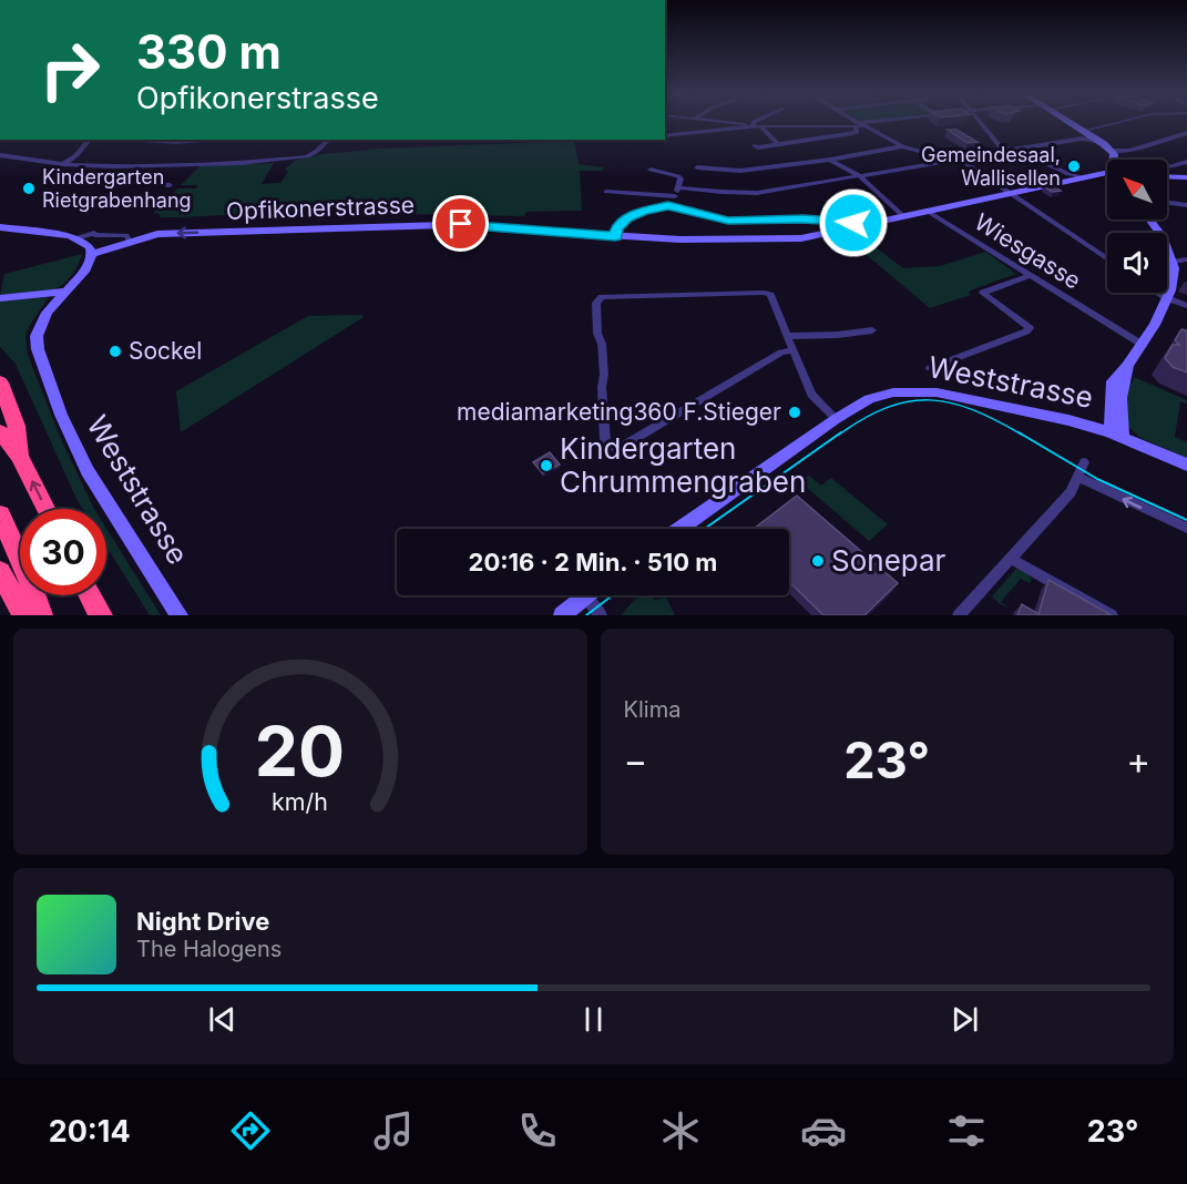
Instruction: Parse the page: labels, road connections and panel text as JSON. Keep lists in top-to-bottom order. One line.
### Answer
{"streets":{"main road":["Opfikonerstrasse","Weststrasse"],"street":["Wiesgasse"]},"crossings":[["Opfikonerstrasse","Wiesgasse"],["Opfikonerstrasse","Weststrasse"]],"one_way":["Opfikonerstrasse"],"places":["Gemeindesaal, Wallisellen","Kindergarten Rietgrabenhang","Sockel","mediamarketing360 F.Stieger","Kindergarten Chrummengraben","Sonepar"],"north":"top left","page":{"turn":["330 m","Opfikonerstrasse"],"limit":"30","trip":"20:16 · 2 Min. · 510 m","tile":"Klima","heat":["−","23°","+"],"song":["Night Drive","The Halogens"],"tabs":["20:14","23°"],"gauge":["20","km/h"]}}
